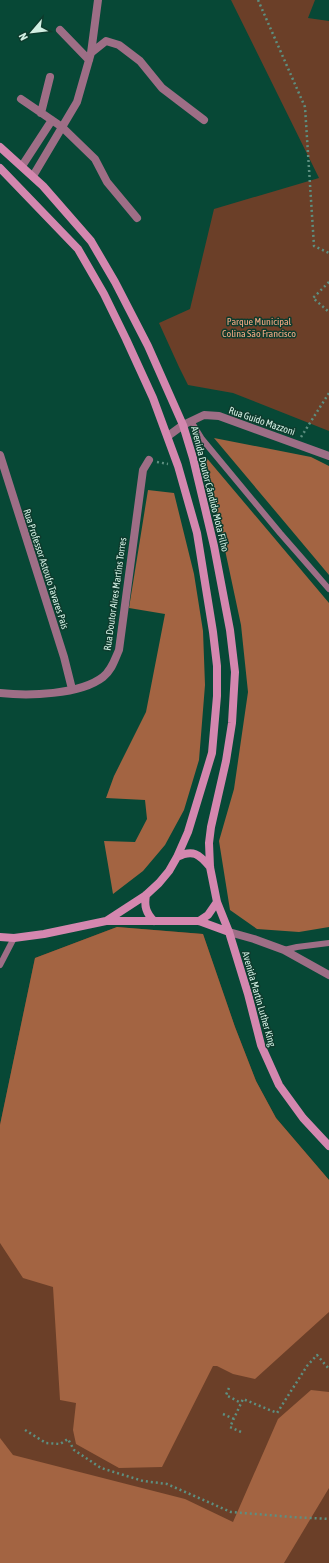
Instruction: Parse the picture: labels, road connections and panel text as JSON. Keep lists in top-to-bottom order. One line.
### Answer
{"streets":{"main road":["Avenida Doutor Cândido Mota Filho","Avenida Martin Luther King"],"street":["Rua Guido Mazzoni","Rua Professor Astoufo Tavares Pais","Rua Doutor Aires Martins Torres"]},"crossings":[["Rua Guido Mazzoni","Avenida Doutor Cândido Mota Filho"],["Avenida Doutor Cândido Mota Filho","Avenida Martin Luther King"],["Rua Professor Astoufo Tavares Pais","Rua Doutor Aires Martins Torres"]],"parks":["Parque Municipal Colina São Francisco"],"north":"bottom left"}
